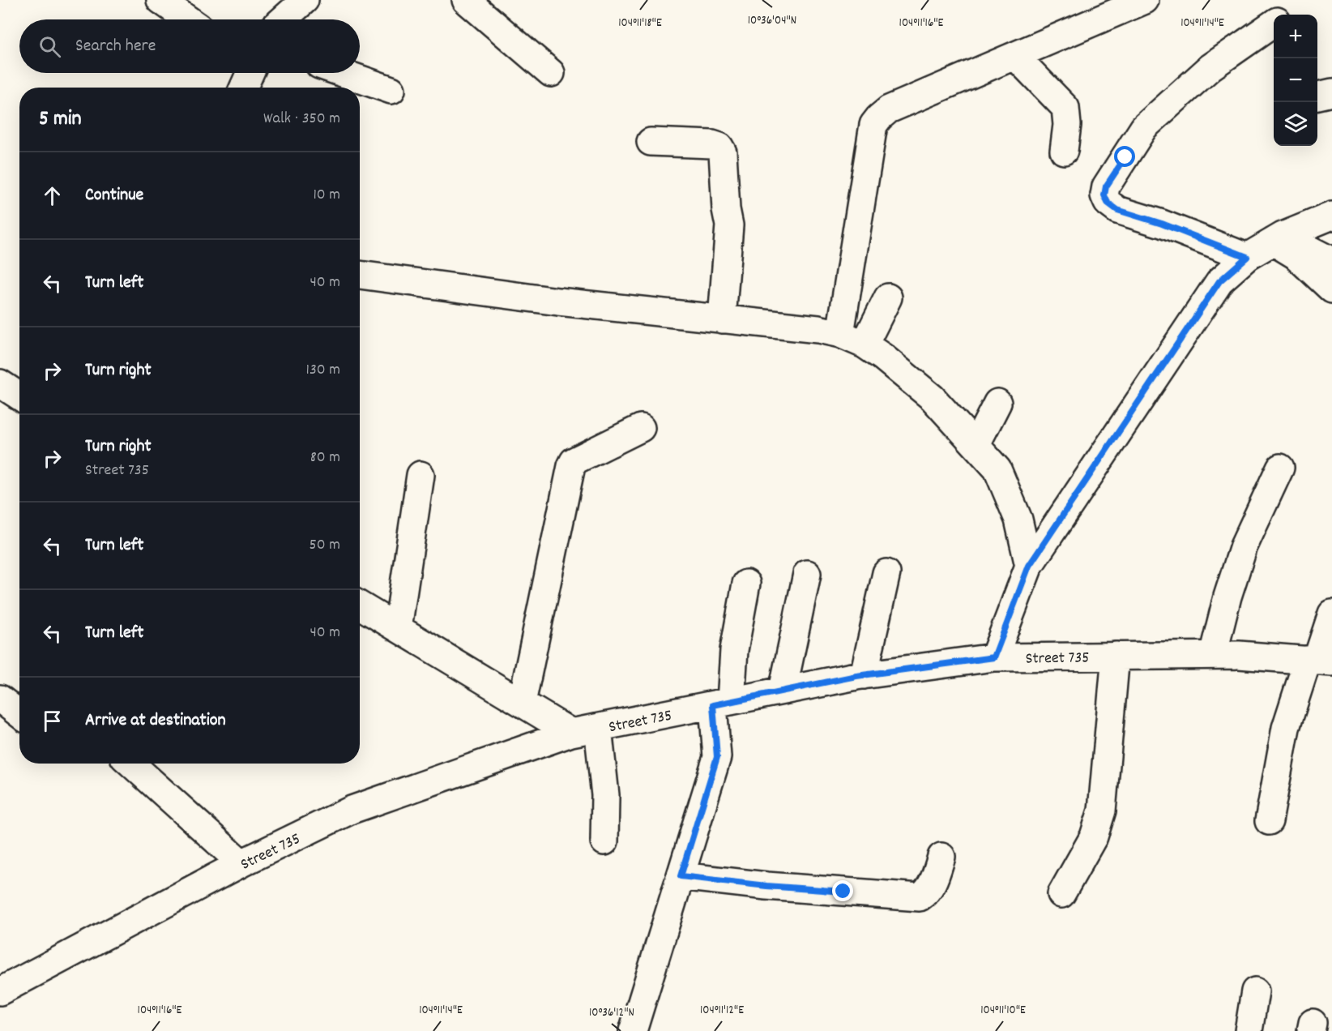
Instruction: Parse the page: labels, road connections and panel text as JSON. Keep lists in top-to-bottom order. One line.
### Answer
{"streets":{"street":["Street 735"]},"page":{"map_buttons":["+","−"],"search":"Search here","heading":["5 min","Walk · 350 m"],"list":[["Continue","10 m"],["Turn left","40 m"],["Turn right","130 m"],["Turn right","Street 735","80 m"],["Turn left","50 m"],["Turn left","40 m"],"Arrive at destination"]},"coordinates":["10°36'04\"N","104°11'18\"E","104°11'16\"E","104°11'14\"E","104°11'12\"E","104°11'10\"E","10°36'12\"N"]}
